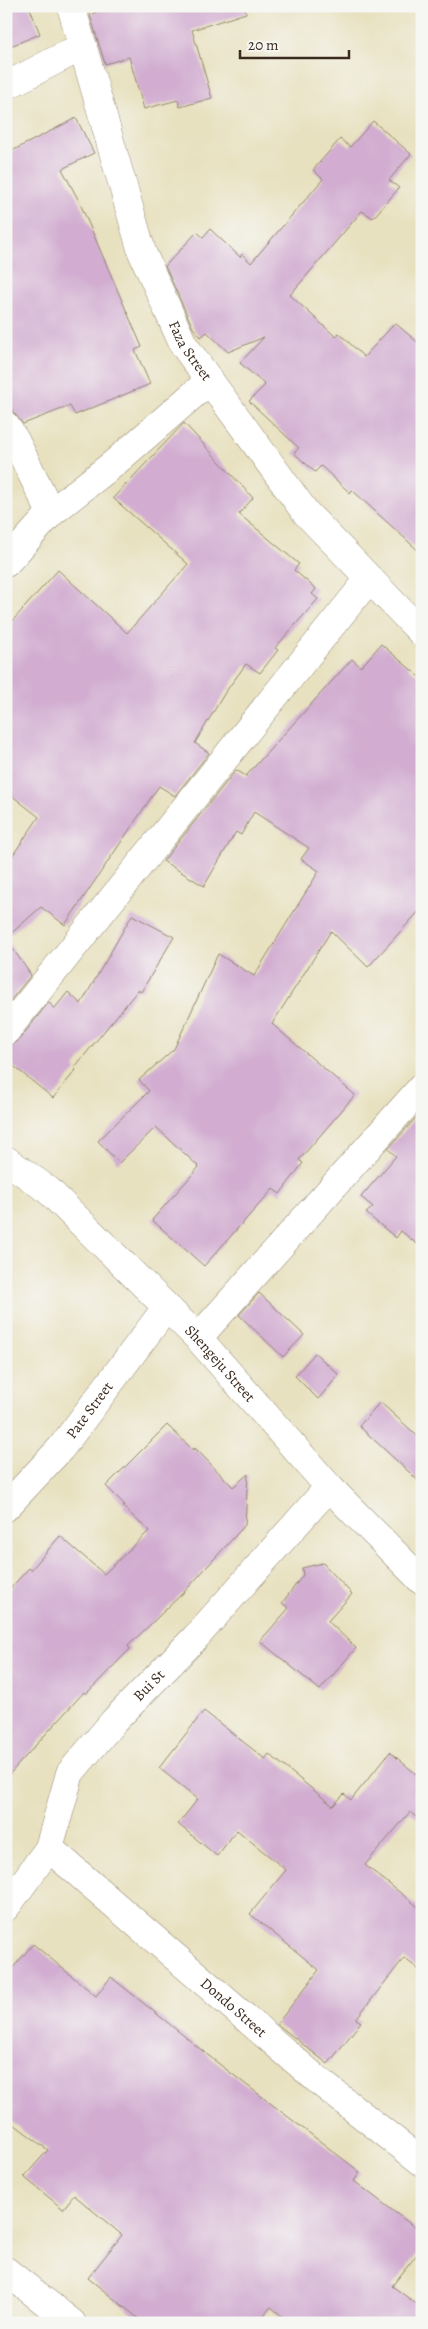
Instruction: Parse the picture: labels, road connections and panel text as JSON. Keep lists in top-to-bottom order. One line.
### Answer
{"streets":{"street":["Faza Street","Shengeju Street","Pate Street","Bui St","Dondo Street"]},"crossings":[["Shengeju Street","Pate Street"],["Shengeju Street","Bui St"],["Bui St","Dondo Street"]],"scale_bar":"20 m"}
